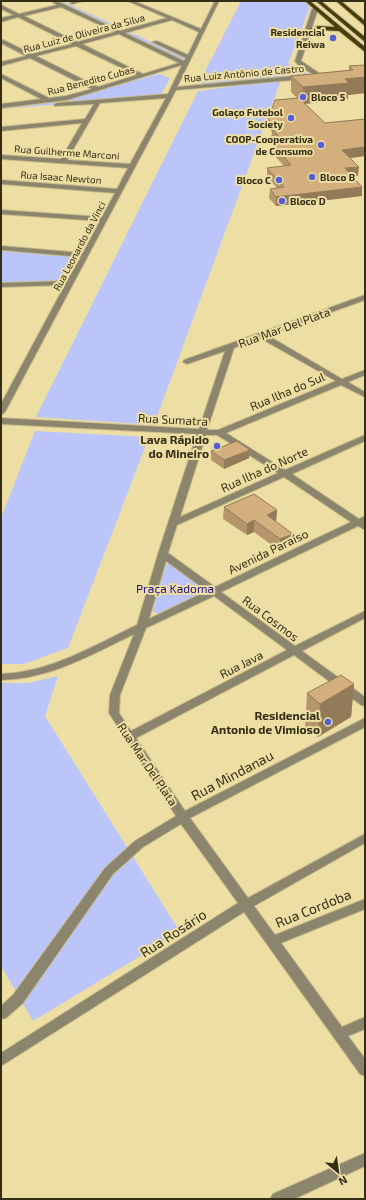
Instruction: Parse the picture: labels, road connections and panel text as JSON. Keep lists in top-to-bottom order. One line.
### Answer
{"streets":{"street":["Rua Luiz de Oliveira da Silva","Rua Luiz Antônio de Castro","Rua Benedito Cubas","Rua Guilherme Marconi","Rua Isaac Newton","Rua Leonardo da Vinci","Rua Mar Del Plata","Rua Ilha do Sul","Rua Sumatra","Rua Ilha do Norte","Avenida Paraíso","Rua Cosmos","Rua Java","Rua Mindanau","Rua Cordoba","Rua Rosário"]},"crossings":[["Rua Luiz Antônio de Castro","Rua Leonardo da Vinci"],["Rua Benedito Cubas","Rua Leonardo da Vinci"],["Rua Guilherme Marconi","Rua Leonardo da Vinci"],["Rua Isaac Newton","Rua Leonardo da Vinci"],["Rua Mar Del Plata","Rua Sumatra"],["Rua Mar Del Plata","Rua Ilha do Norte"],["Rua Mar Del Plata","Avenida Paraíso"],["Rua Mar Del Plata","Rua Cosmos"],["Rua Mar Del Plata","Rua Java"],["Rua Mar Del Plata","Rua Mindanau"],["Rua Mar Del Plata","Rua Cordoba"],["Rua Mar Del Plata","Rua Rosário"],["Rua Ilha do Sul","Rua Sumatra"],["Rua Sumatra","Rua Ilha do Norte"],["Rua Sumatra","Avenida Paraíso"],["Avenida Paraíso","Rua Cosmos"],["Rua Cosmos","Rua Java"]],"parks":["Praça Kadoma"],"places":["Residencial Reiwa","Bloco 5","Golaço Futebol Society","COOP-Cooperativa de Consumo","Bloco B","Bloco C","Bloco D","Lava Rápido do Mineiro","Residencial Antonio de Vimioso"],"north":"bottom right"}
